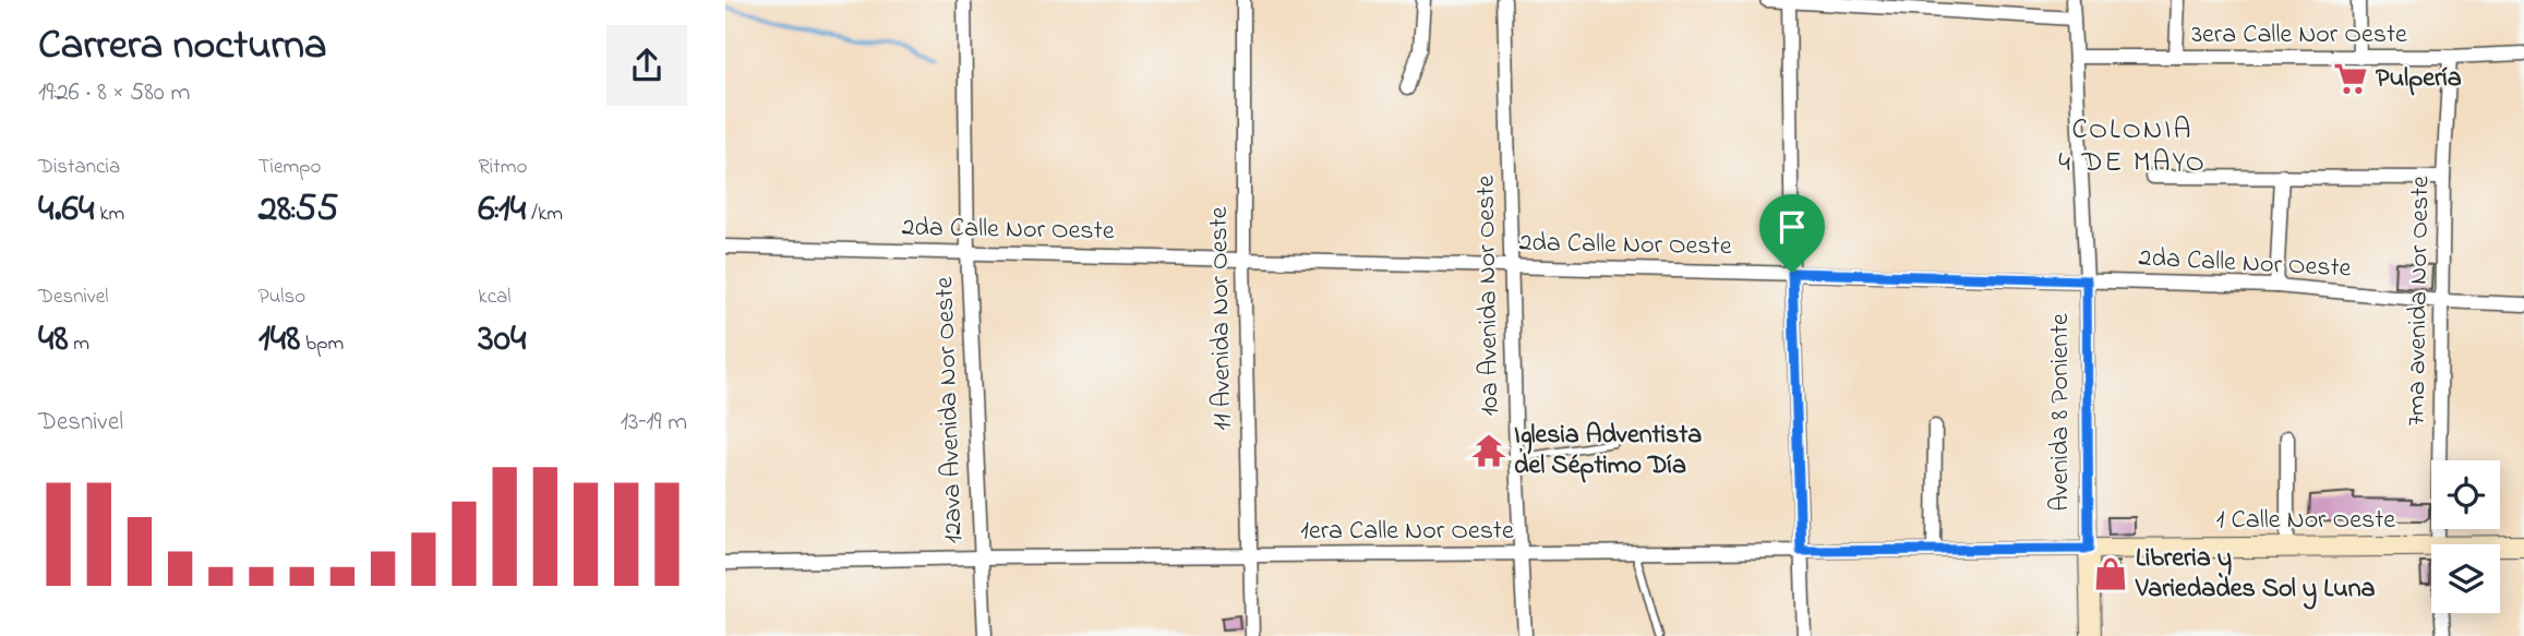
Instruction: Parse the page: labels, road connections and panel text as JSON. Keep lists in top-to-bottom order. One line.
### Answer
{"streets":{"street":["3era Calle Nor Oeste","2da Calle Nor Oeste","10a Avenida Nor Oeste","7ma avenida Nor Oeste","11 Avenida Nor Oeste","12ava Avenida Nor Oeste","Avenida 8 Poniente","1 Calle Nor Oeste","1era Calle Nor Oeste"]},"crossings":[["3era Calle Nor Oeste","7ma avenida Nor Oeste"],["3era Calle Nor Oeste","Avenida 8 Poniente"],["2da Calle Nor Oeste","10a Avenida Nor Oeste"],["2da Calle Nor Oeste","7ma avenida Nor Oeste"],["2da Calle Nor Oeste","11 Avenida Nor Oeste"],["2da Calle Nor Oeste","12ava Avenida Nor Oeste"],["2da Calle Nor Oeste","Avenida 8 Poniente"],["10a Avenida Nor Oeste","1era Calle Nor Oeste"],["11 Avenida Nor Oeste","1era Calle Nor Oeste"],["12ava Avenida Nor Oeste","1era Calle Nor Oeste"],["Avenida 8 Poniente","1 Calle Nor Oeste"],["Avenida 8 Poniente","1era Calle Nor Oeste"],["1 Calle Nor Oeste","1era Calle Nor Oeste"]],"districts":["COLONIA 4 DE MAYO"],"places":{"supermarket":["Pulpería"],"temple":["Iglesia Adventista del Séptimo Día"],"shop":["Libreria y Variedades Sol y Luna"]},"page":{"heading":["Carrera nocturna","19:26 · 8 × 580 m"],"stats":[["Distancia","4.64 km"],["Tiempo","28:55"],["Ritmo","6:14 /km"],["Desnivel","48 m"],["Pulso","148 bpm"],["kcal","304"]],"chart":["Desnivel","13–19 m"]}}
